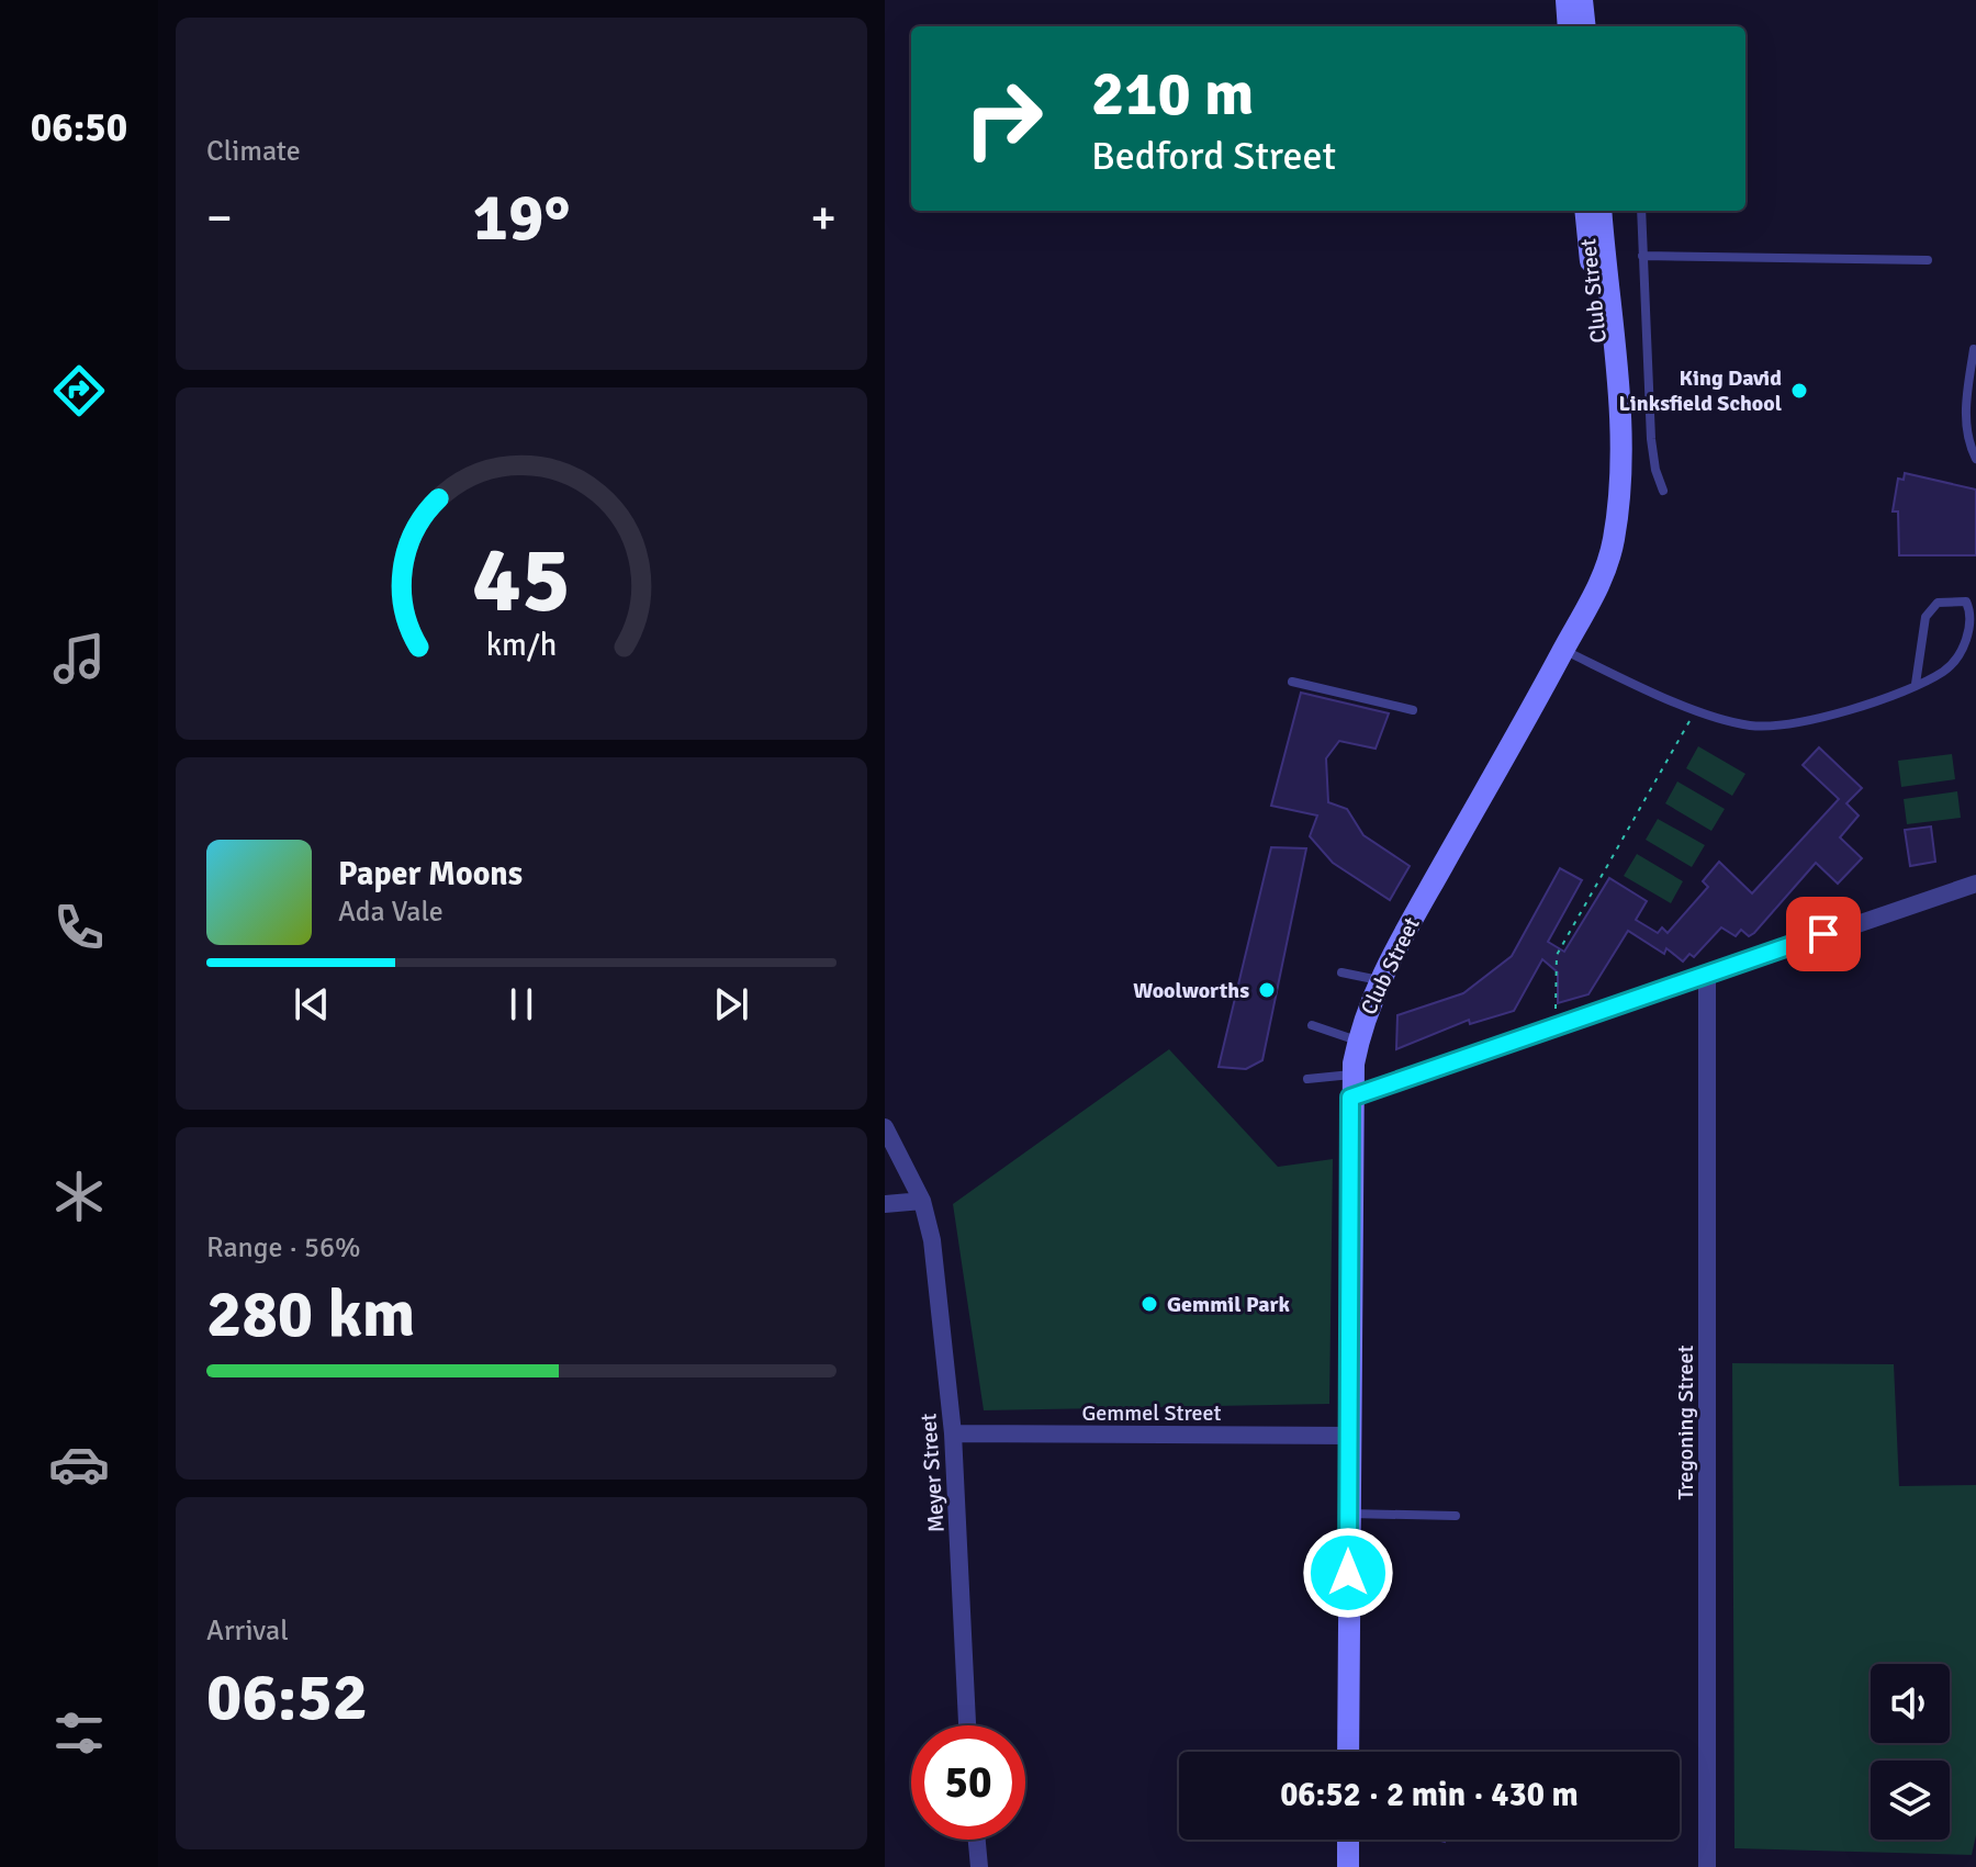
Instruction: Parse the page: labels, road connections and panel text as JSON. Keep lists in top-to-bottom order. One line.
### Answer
{"streets":{"main road":["Club Street"],"street":["Gemmel Street","Tregoning Street","Meyer Street"]},"crossings":[["Club Street","Gemmel Street"],["Gemmel Street","Meyer Street"]],"places":["King David Linksfield School","Woolworths","Gemmil Park"],"page":{"tabs":"06:50","tile":["Climate",["Range · 56%","280 km"],["Arrival","06:52"]],"turn":["210 m","Bedford Street"],"heat":["−","19°","+"],"song":["Paper Moons","Ada Vale"],"limit":"50","trip":"06:52 · 2 min · 430 m","gauge":["45","km/h"]}}
